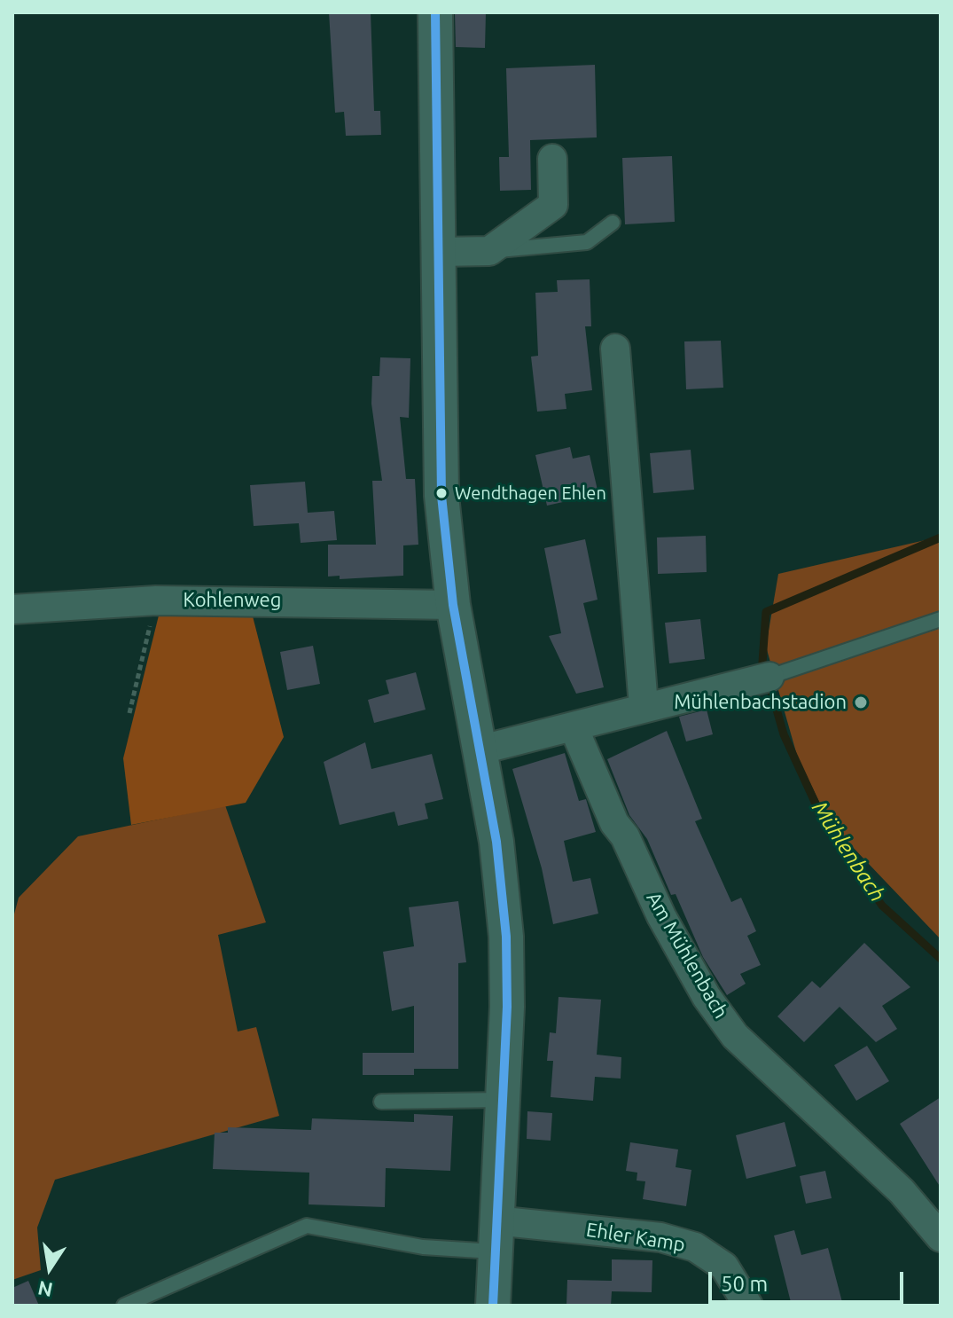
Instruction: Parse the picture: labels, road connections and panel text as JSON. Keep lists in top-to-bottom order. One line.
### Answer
{"streets":{"street":["Kohlenweg","Am Mühlenbach","Ehler Kamp"]},"water":["Mühlenbach"],"places":["Wendthagen Ehlen","Mühlenbachstadion"],"scale_bar":"50 m","north":"bottom"}
